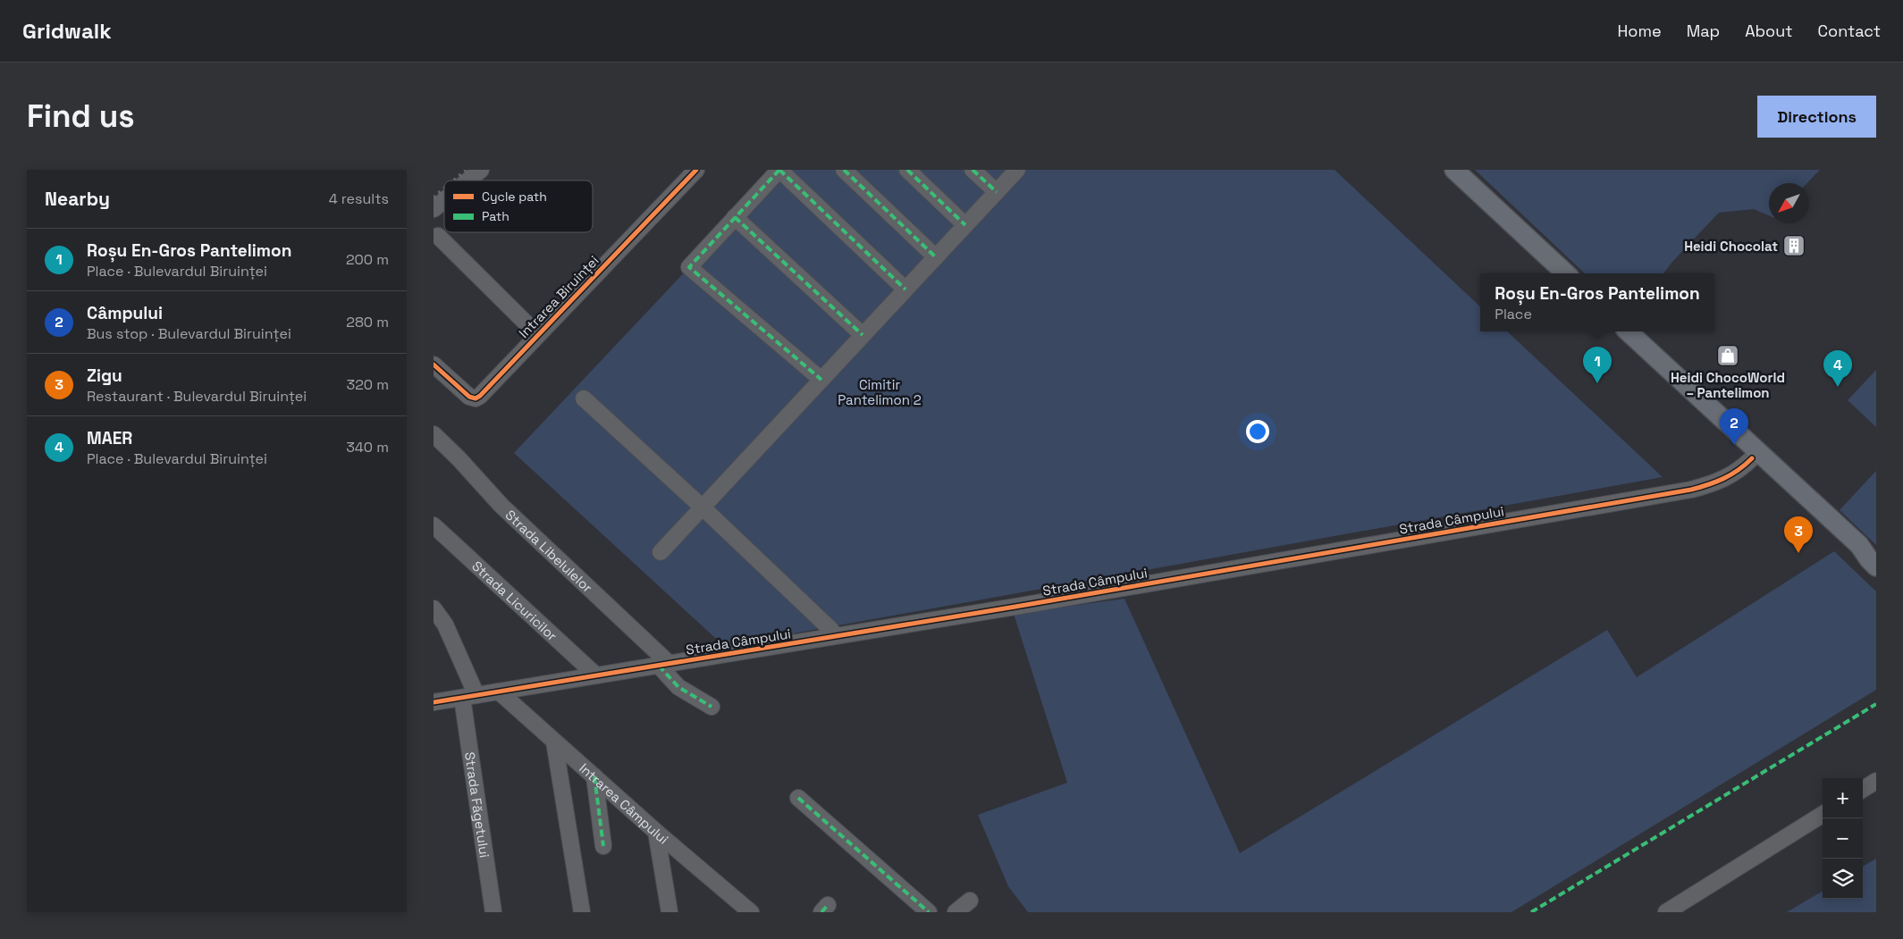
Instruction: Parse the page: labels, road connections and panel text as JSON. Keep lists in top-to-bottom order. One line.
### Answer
{"streets":{"street":["Intrarea Biruinței","Strada Câmpului","Strada Libelulelor","Strada Licuricilor","Intrarea Câmpului","Strada Făgetului"]},"crossings":[["Strada Câmpului","Strada Libelulelor"],["Strada Câmpului","Strada Licuricilor"],["Strada Câmpului","Intrarea Câmpului"],["Strada Câmpului","Strada Făgetului"]],"parks":["Cimitir Pantelimon 2"],"places":{"building":["Heidi Chocolat"],"shop":["Heidi ChocoWorld – Pantelimon"]},"legend":["Cycle path","Path"],"north":"bottom left","page":{"header":"Gridwalk","nav":["Home","Map","About","Contact"],"buttons":"Directions","title":"Find us","heading":["Nearby","4 results"],"list":[{"mark":"1","name":"Roșu En-Gros Pantelimon","note":"Place · Bulevardul Biruinței","value":"200 m"},{"mark":"2","name":"Câmpului","note":"Bus stop · Bulevardul Biruinței","value":"280 m"},{"mark":"3","name":"Zigu","note":"Restaurant · Bulevardul Biruinței","value":"320 m"},{"mark":"4","name":"MAER","note":"Place · Bulevardul Biruinței","value":"340 m"}],"popup":["Roșu En-Gros Pantelimon","Place"],"pins":["1","4","2","3"],"map_buttons":["+","−"]}}
